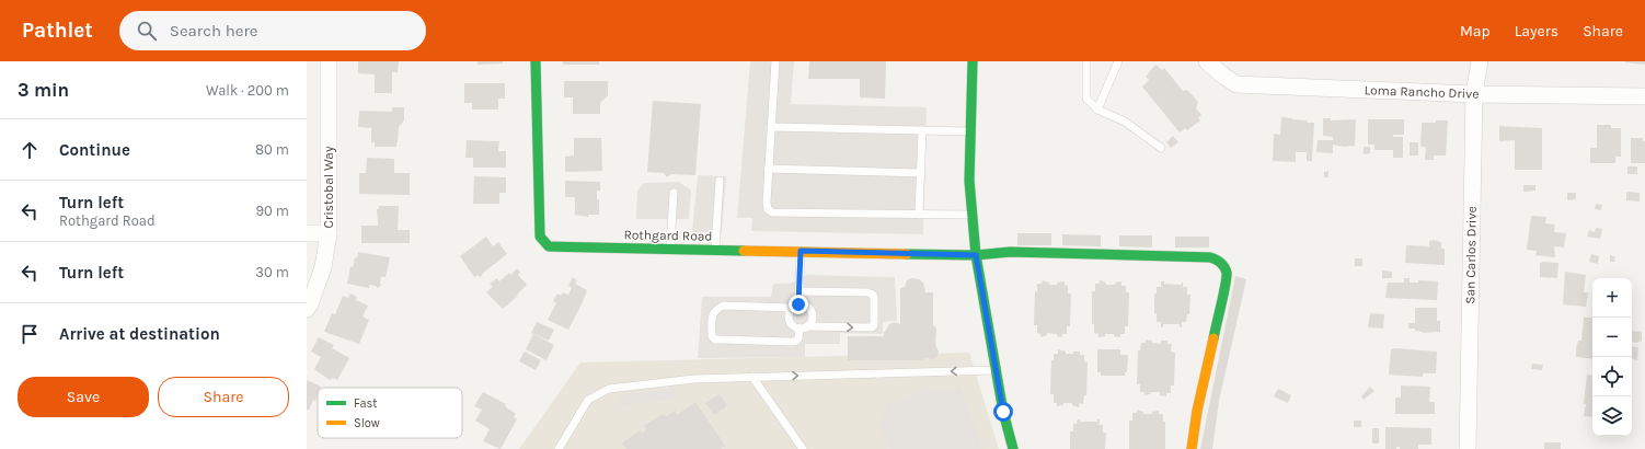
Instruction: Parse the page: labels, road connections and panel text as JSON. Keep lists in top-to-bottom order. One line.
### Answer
{"streets":{"street":["Loma Rancho Drive","Cristobal Way","Rothgard Road","San Carlos Drive"]},"crossings":[["Loma Rancho Drive","San Carlos Drive"]],"legend":["Fast","Slow"],"page":{"header":"Pathlet","search":"Search here","nav":["Map","Layers","Share"],"heading":["3 min","Walk · 200 m"],"list":[["Continue","80 m"],["Turn left","Rothgard Road","90 m"],["Turn left","30 m"],"Arrive at destination"],"map_buttons":["+","−"],"buttons":["Save","Share"]}}
